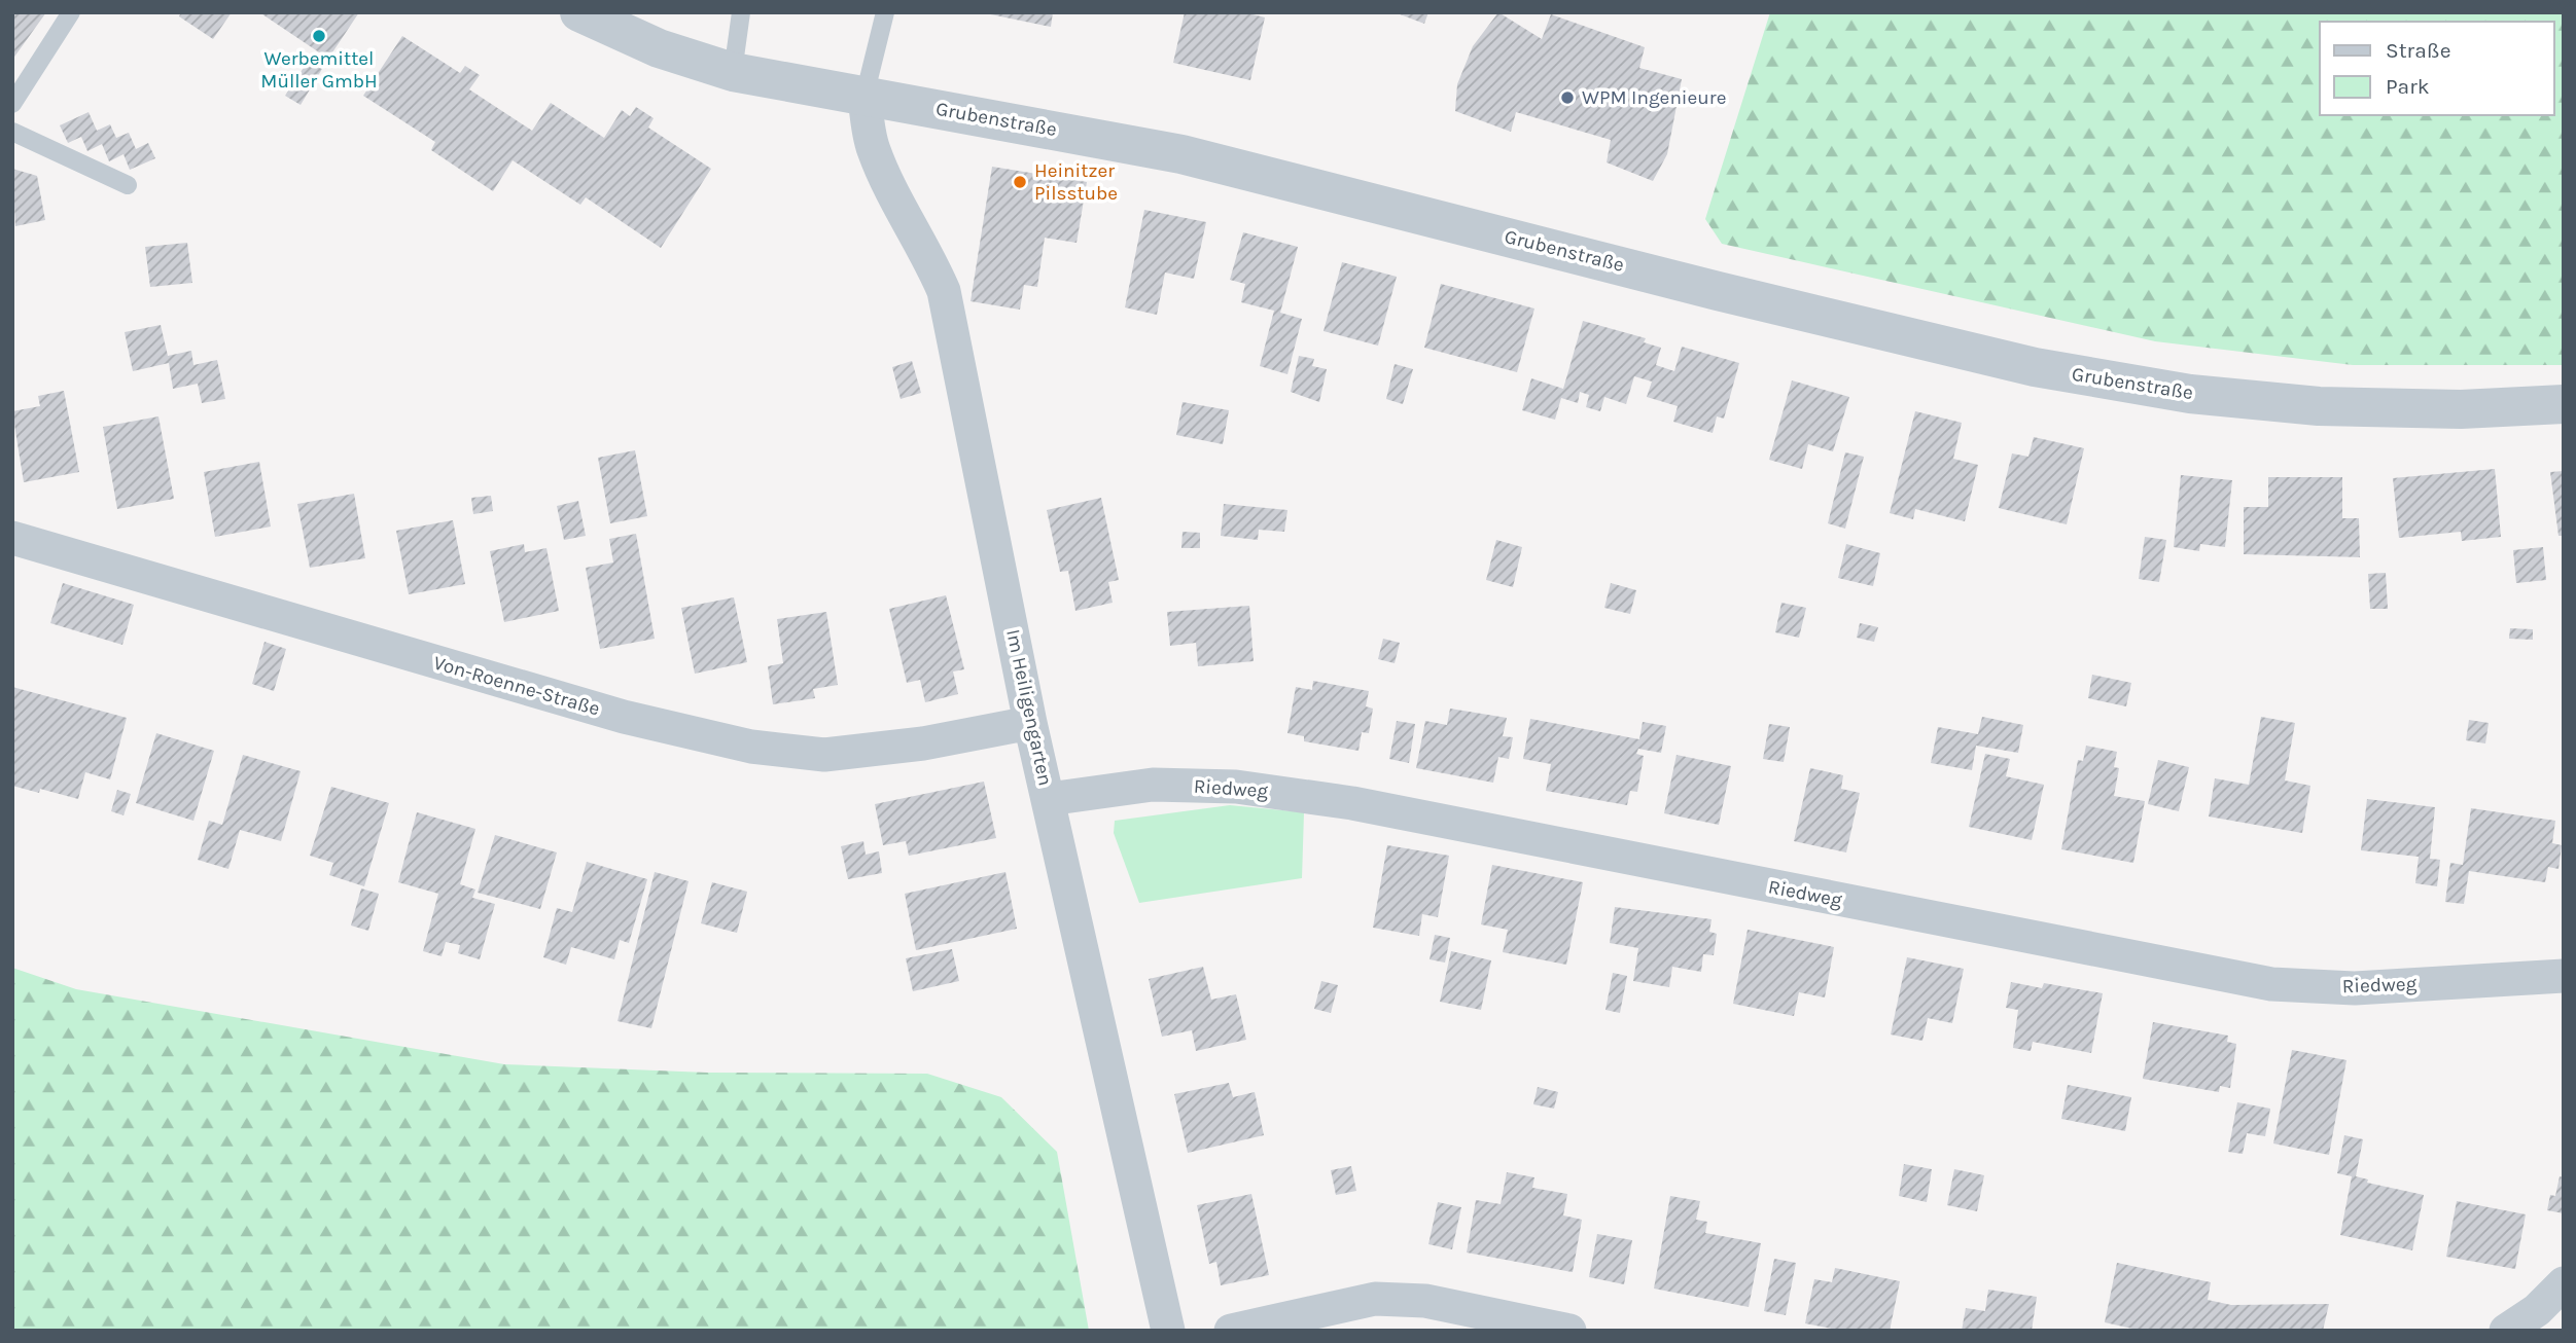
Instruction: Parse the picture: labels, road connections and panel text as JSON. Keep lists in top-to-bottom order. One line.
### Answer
{"streets":{"street":["Grubenstraße","Von-Roenne-Straße","Im Heiligengarten","Riedweg"]},"crossings":[["Grubenstraße","Im Heiligengarten"],["Von-Roenne-Straße","Im Heiligengarten"],["Im Heiligengarten","Riedweg"]],"places":["Werbemittel Müller GmbH","WPM Ingenieure","Heinitzer Pilsstube"],"legend":["Straße","Park"]}
